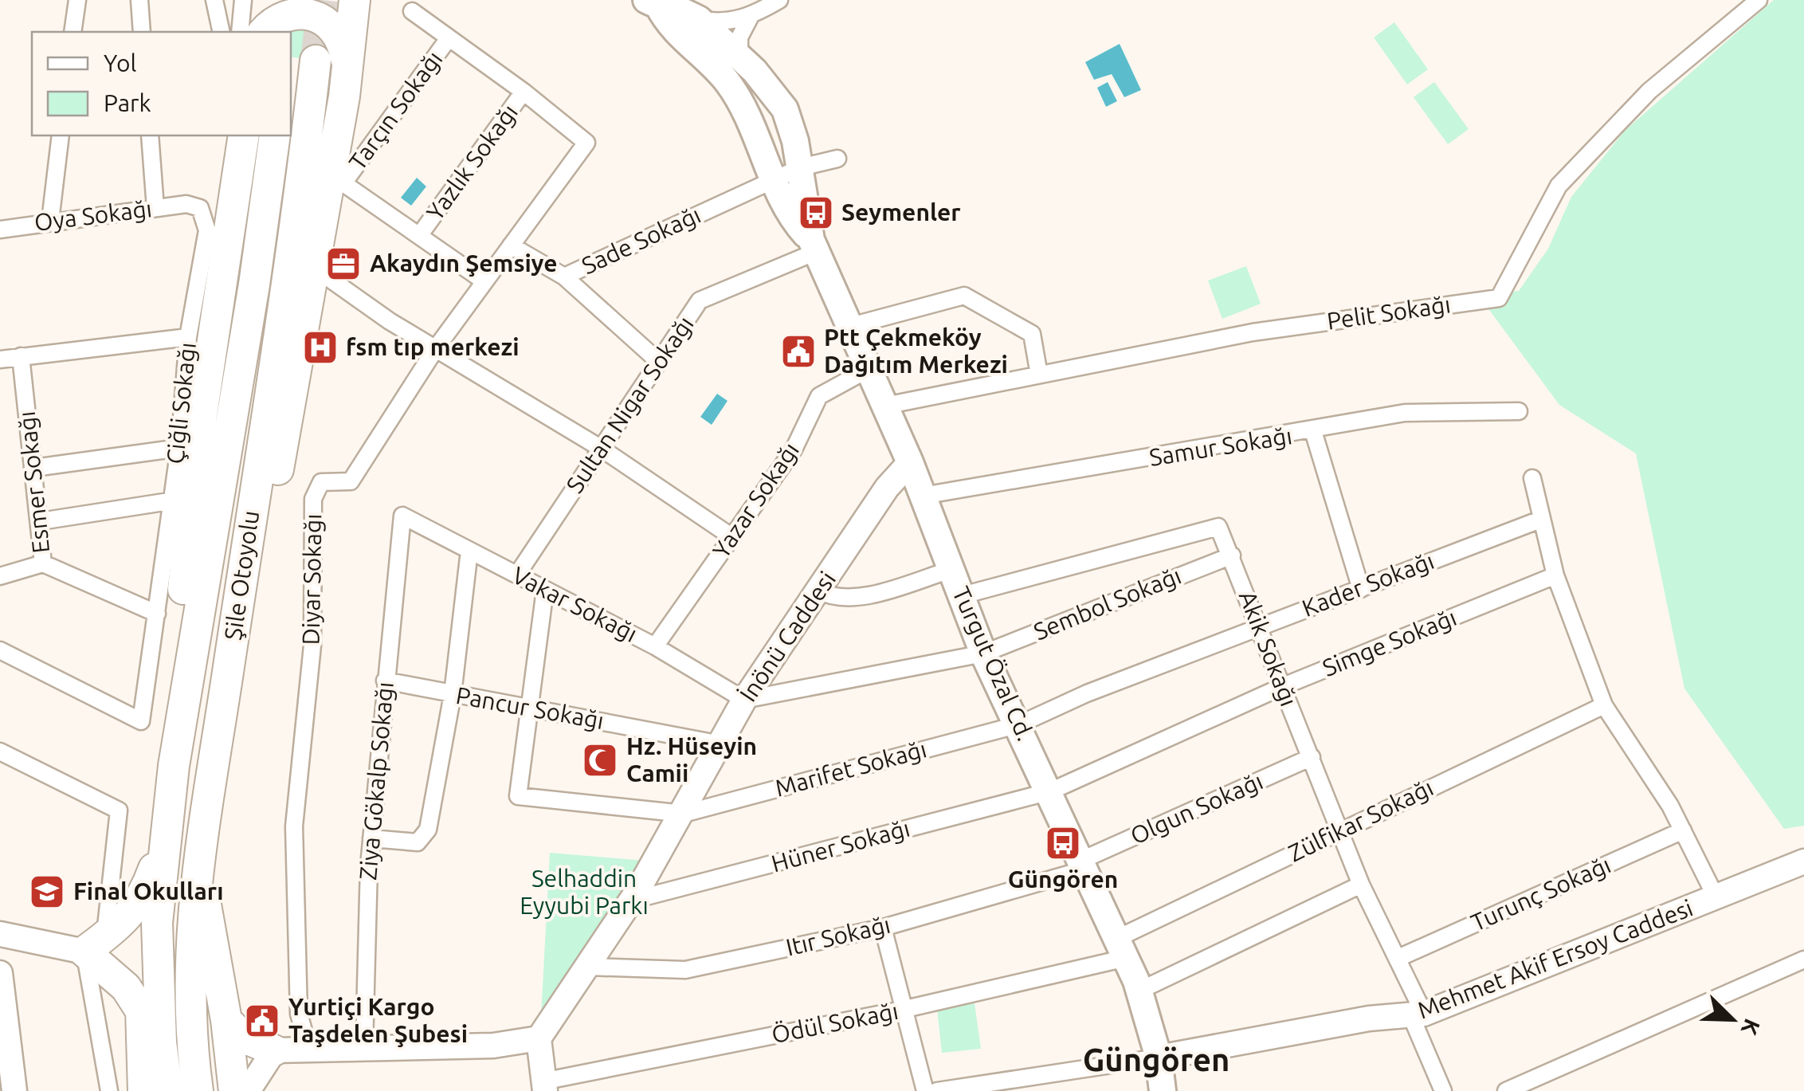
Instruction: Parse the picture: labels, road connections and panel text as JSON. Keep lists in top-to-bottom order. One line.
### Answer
{"streets":{"highway":["Şile Otoyolu"],"main road":["Turgut Özal Cd."],"street":["Tarçın Sokağı","Yazlık Sokağı","Oya Sokağı","Sade Sokağı","Pelit Sokağı","Çiğli Sokağı","Sultan Nigar Sokağı","Samur Sokağı","Esmer Sokağı","Yazar Sokağı","Diyar Sokağı","Kader Sokağı","Sembol Sokağı","Vakar Sokağı","İnönü Caddesi","Simge Sokağı","Akik Sokağı","Pancur Sokağı","Marifet Sokağı","Ziya Gökalp Sokağı","Olgun Sokağı","Zülfikar Sokağı","Hüner Sokağı","Turunç Sokağı","Itır Sokağı","Mehmet Akif Ersoy Caddesi","Ödül Sokağı"]},"crossings":[["Tarçın Sokağı","Yazlık Sokağı"],["Tarçın Sokağı","Diyar Sokağı"],["Yazlık Sokağı","Diyar Sokağı"],["Oya Sokağı","Çiğli Sokağı"],["Sade Sokağı","Diyar Sokağı"],["Sade Sokağı","Turgut Özal Cd."],["Pelit Sokağı","Turgut Özal Cd."],["Sultan Nigar Sokağı","Vakar Sokağı"],["Sultan Nigar Sokağı","Turgut Özal Cd."],["Samur Sokağı","Turgut Özal Cd."],["Yazar Sokağı","Vakar Sokağı"],["Yazar Sokağı","Turgut Özal Cd."],["Kader Sokağı","Akik Sokağı"],["Kader Sokağı","Turgut Özal Cd."],["Kader Sokağı","Marifet Sokağı"],["Sembol Sokağı","Vakar Sokağı"],["Sembol Sokağı","İnönü Caddesi"],["Sembol Sokağı","Akik Sokağı"],["Sembol Sokağı","Turgut Özal Cd."],["Vakar Sokağı","İnönü Caddesi"],["Vakar Sokağı","Ziya Gökalp Sokağı"],["İnönü Caddesi","Turgut Özal Cd."],["İnönü Caddesi","Pancur Sokağı"],["İnönü Caddesi","Marifet Sokağı"],["İnönü Caddesi","Hüner Sokağı"],["İnönü Caddesi","Itır Sokağı"],["Simge Sokağı","Akik Sokağı"],["Simge Sokağı","Turgut Özal Cd."],["Simge Sokağı","Hüner Sokağı"],["Akik Sokağı","Turgut Özal Cd."],["Akik Sokağı","Olgun Sokağı"],["Akik Sokağı","Zülfikar Sokağı"],["Akik Sokağı","Turunç Sokağı"],["Akik Sokağı","Mehmet Akif Ersoy Caddesi"],["Turgut Özal Cd.","Marifet Sokağı"],["Turgut Özal Cd.","Olgun Sokağı"],["Turgut Özal Cd.","Zülfikar Sokağı"],["Turgut Özal Cd.","Hüner Sokağı"],["Turgut Özal Cd.","Itır Sokağı"],["Turgut Özal Cd.","Mehmet Akif Ersoy Caddesi"],["Turgut Özal Cd.","Ödül Sokağı"],["Pancur Sokağı","Ziya Gökalp Sokağı"],["Olgun Sokağı","Itır Sokağı"],["Zülfikar Sokağı","Ödül Sokağı"]],"districts":["Güngören"],"parks":["Selhaddin Eyyubi Parkı"],"places":{"bus stop":["Seymenler","Güngören"],"office":["Akaydın Şemsiye"],"hospital":["fsm tıp merkezi"],"public building":["Ptt Çekmeköy Dağıtım Merkezi","Yurtiçi Kargo Taşdelen Şubesi"],"mosque":["Hz. Hüseyin Camii"],"school or university":["Final Okulları"]},"legend":["Yol","Park"],"north":"bottom right"}
